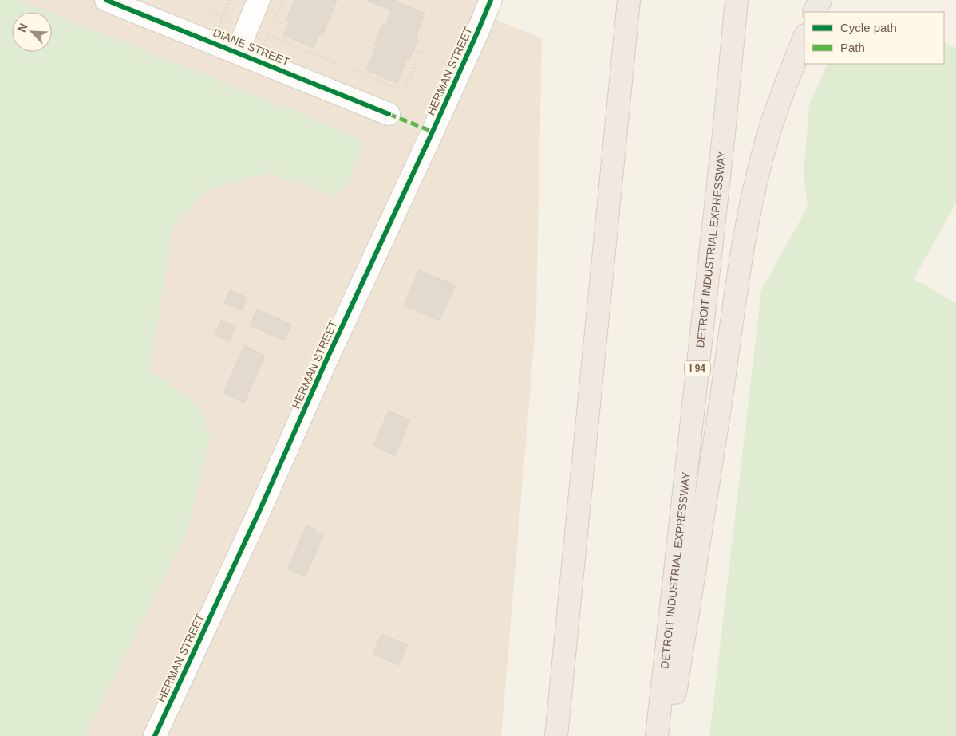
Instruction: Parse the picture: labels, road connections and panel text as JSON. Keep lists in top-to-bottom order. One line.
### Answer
{"streets":{"highway":["DETROIT INDUSTRIAL EXPRESSWAY","I 94"],"street":["DIANE STREET","HERMAN STREET"]},"legend":["Cycle path","Path"],"north":"top left"}
